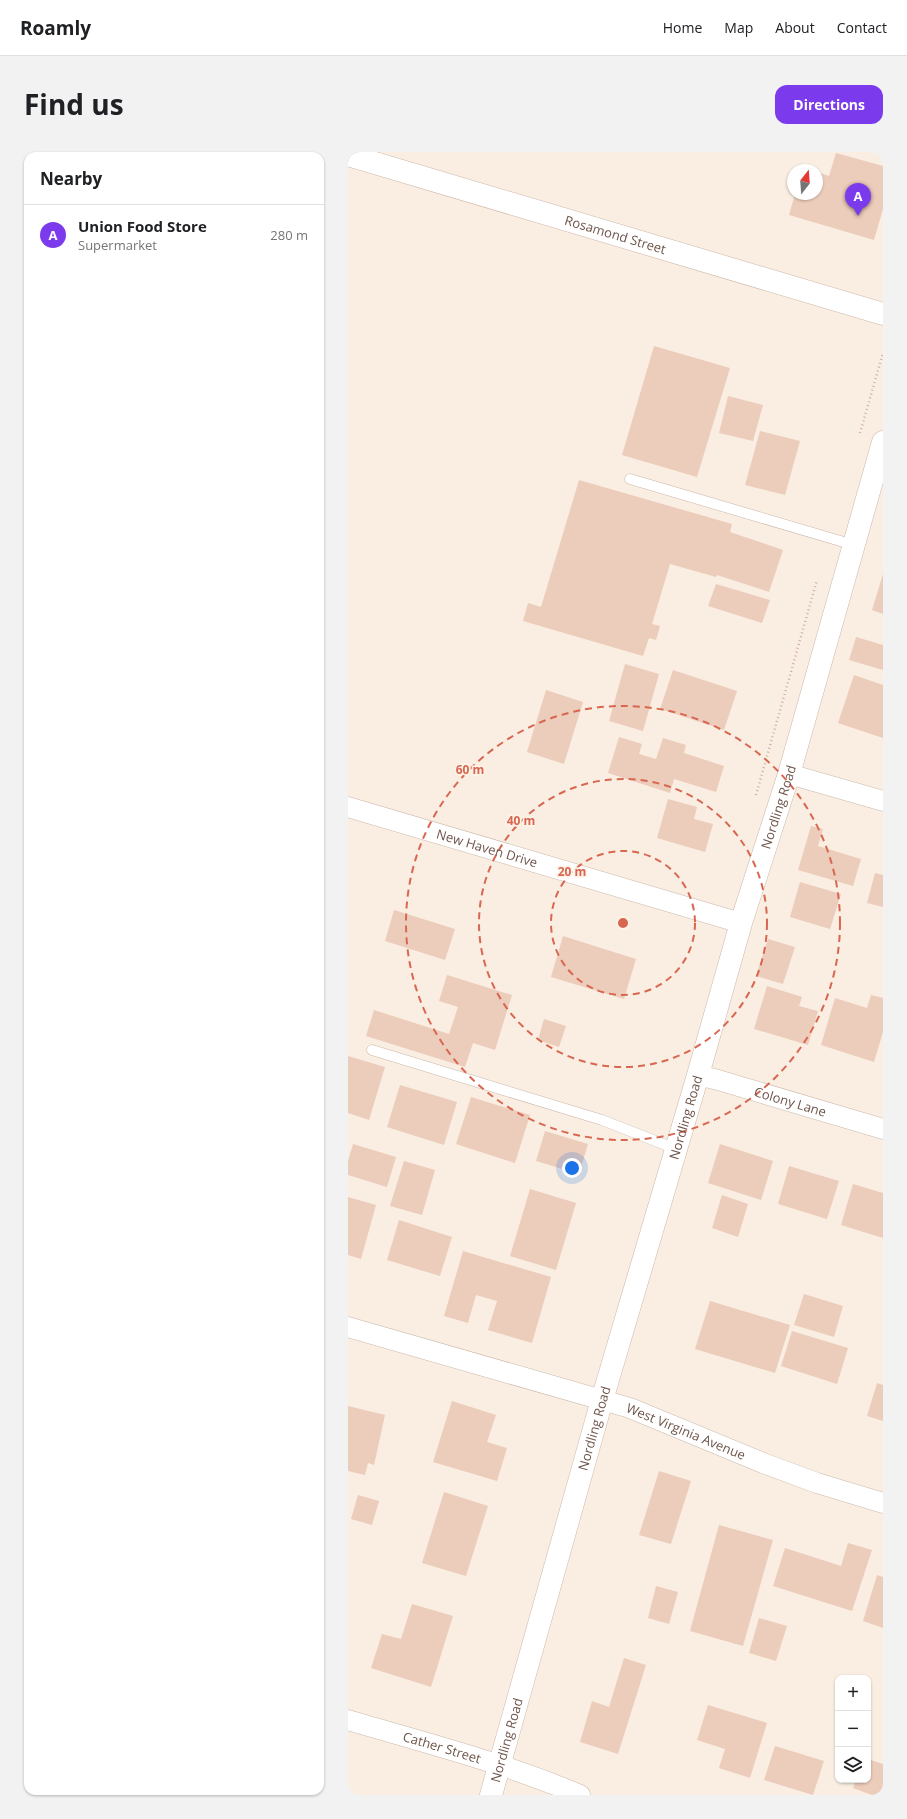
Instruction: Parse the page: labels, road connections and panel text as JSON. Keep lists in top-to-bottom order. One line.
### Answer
{"streets":{"street":["Rosamond Street","Nordling Road","New Haven Drive","Colony Lane","West Virginia Avenue","Cather Street"]},"crossings":[["Nordling Road","New Haven Drive"],["Nordling Road","Colony Lane"],["Nordling Road","West Virginia Avenue"],["Nordling Road","Cather Street"]],"north":"top","page":{"header":"Roamly","nav":["Home","Map","About","Contact"],"title":"Find us","buttons":"Directions","heading":"Nearby","pins":"A","list":[{"mark":"A","name":"Union Food Store","note":"Supermarket","value":"280 m"}],"map_buttons":["+","−"]},"rings":["60 m","40 m","20 m"]}
